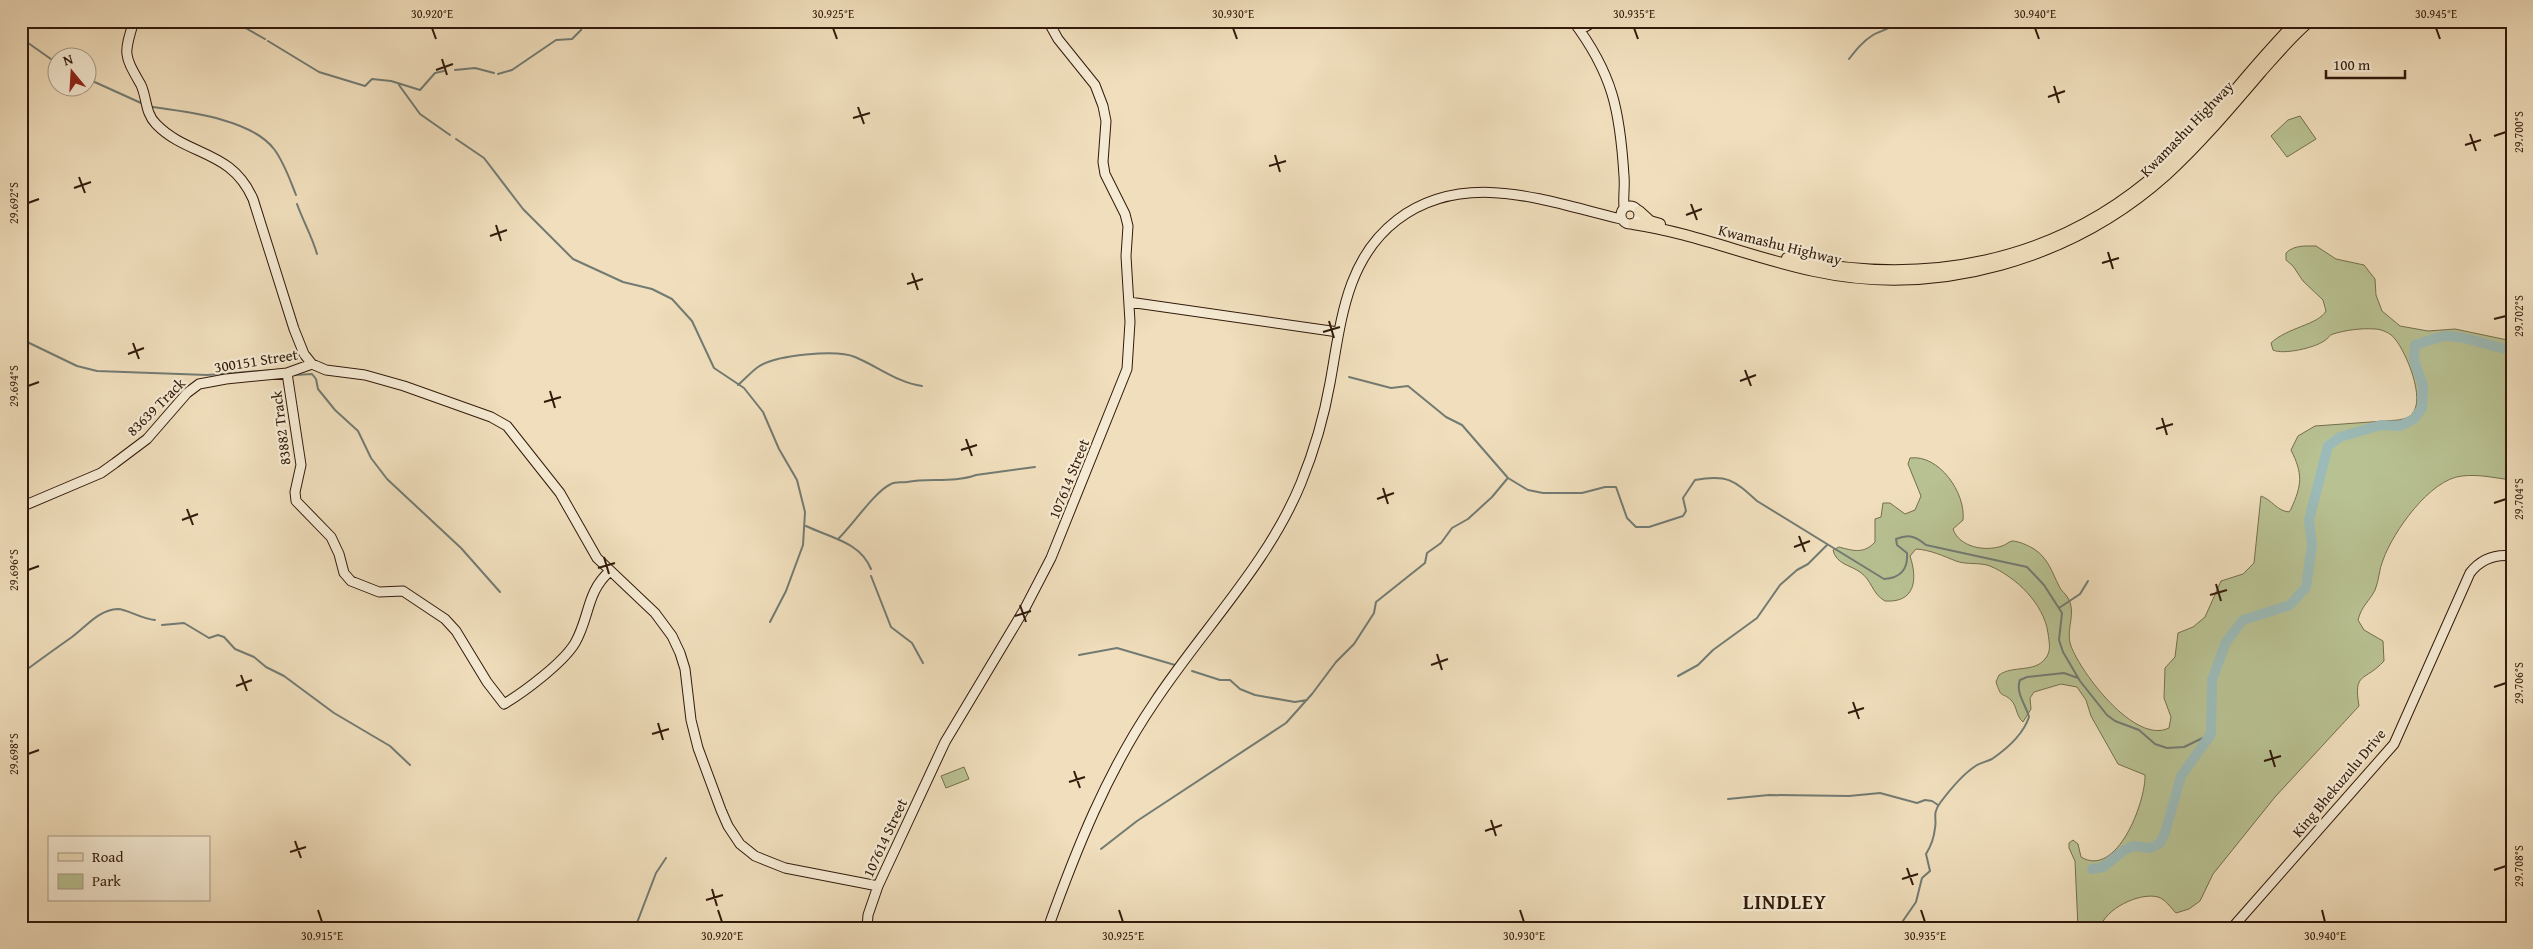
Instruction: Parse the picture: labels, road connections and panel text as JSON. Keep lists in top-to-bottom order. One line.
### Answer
{"streets":{"main road":["Kwamashu Highway"],"street":["300151 Street","83639 Track","83882 Track","107614 Street","King Bhekuzulu Drive"]},"crossings":[["300151 Street","83639 Track"],["300151 Street","83882 Track"]],"districts":["LINDLEY"],"legend":["Road","Park"],"scale_bar":"100 m","north":"top","coordinates":["30.920°E","30.925°E","30.930°E","30.935°E","30.940°E","30.945°E","29.700°S","29.692°S","29.702°S","29.694°S","29.704°S","29.696°S","29.706°S","29.698°S","29.708°S","30.915°E"]}
